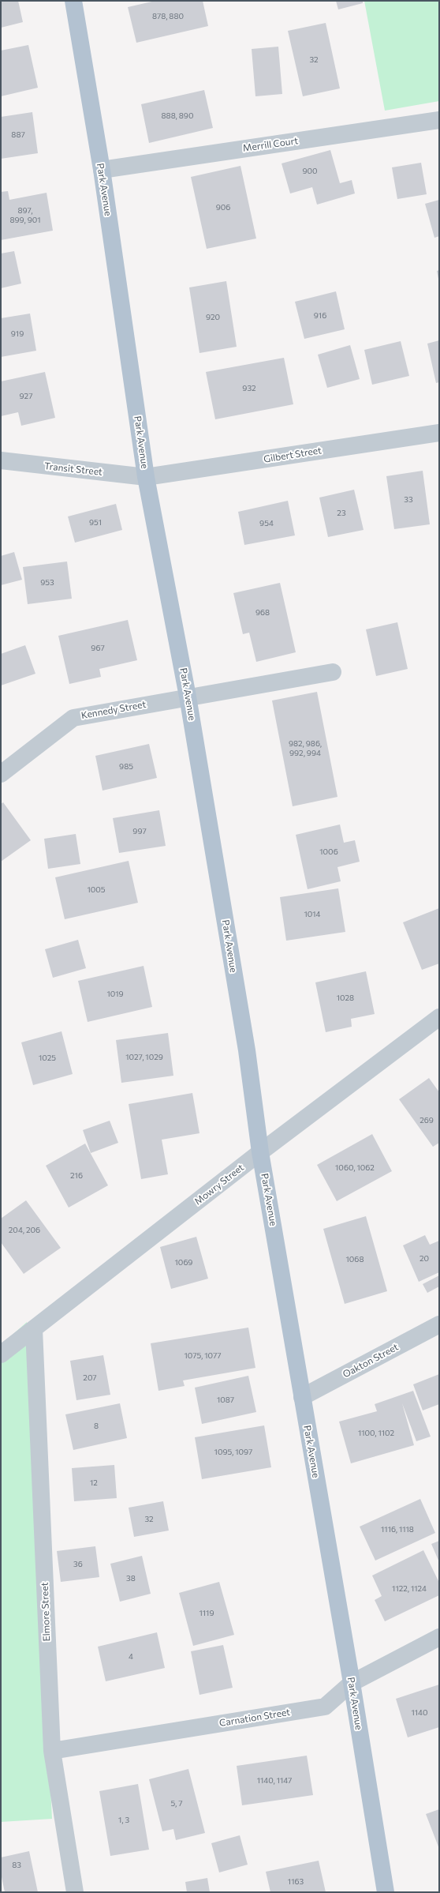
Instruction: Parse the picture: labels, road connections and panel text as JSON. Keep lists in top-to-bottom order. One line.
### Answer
{"streets":{"main road":["Park Avenue"],"street":["Merrill Court","Gilbert Street","Transit Street","Kennedy Street","Mowry Street","Oakton Street","Elmore Street","Carnation Street"]},"crossings":[["Merrill Court","Park Avenue"],["Park Avenue","Gilbert Street"],["Park Avenue","Transit Street"],["Park Avenue","Kennedy Street"],["Park Avenue","Mowry Street"],["Park Avenue","Oakton Street"],["Park Avenue","Carnation Street"],["Gilbert Street","Transit Street"],["Mowry Street","Elmore Street"],["Elmore Street","Carnation Street"]],"house_numbers":["878, 880","32","888, 890","887","900","906","897, 899, 901","916","920","919","932","927","33","23","951","954","953","968","967","982, 986, 992, 994","985","997","1006","1005","1014","1019","1028","1027, 1029","1025","269","1060, 1062","216","204, 206","20","1068","1069","1075, 1077","207","1087","8","1100, 1102","1095, 1097","12","32","1116, 1118","36","38","1122, 1124","1119","4","1140","1140, 1147","5, 7","1, 3","83","1163"]}
